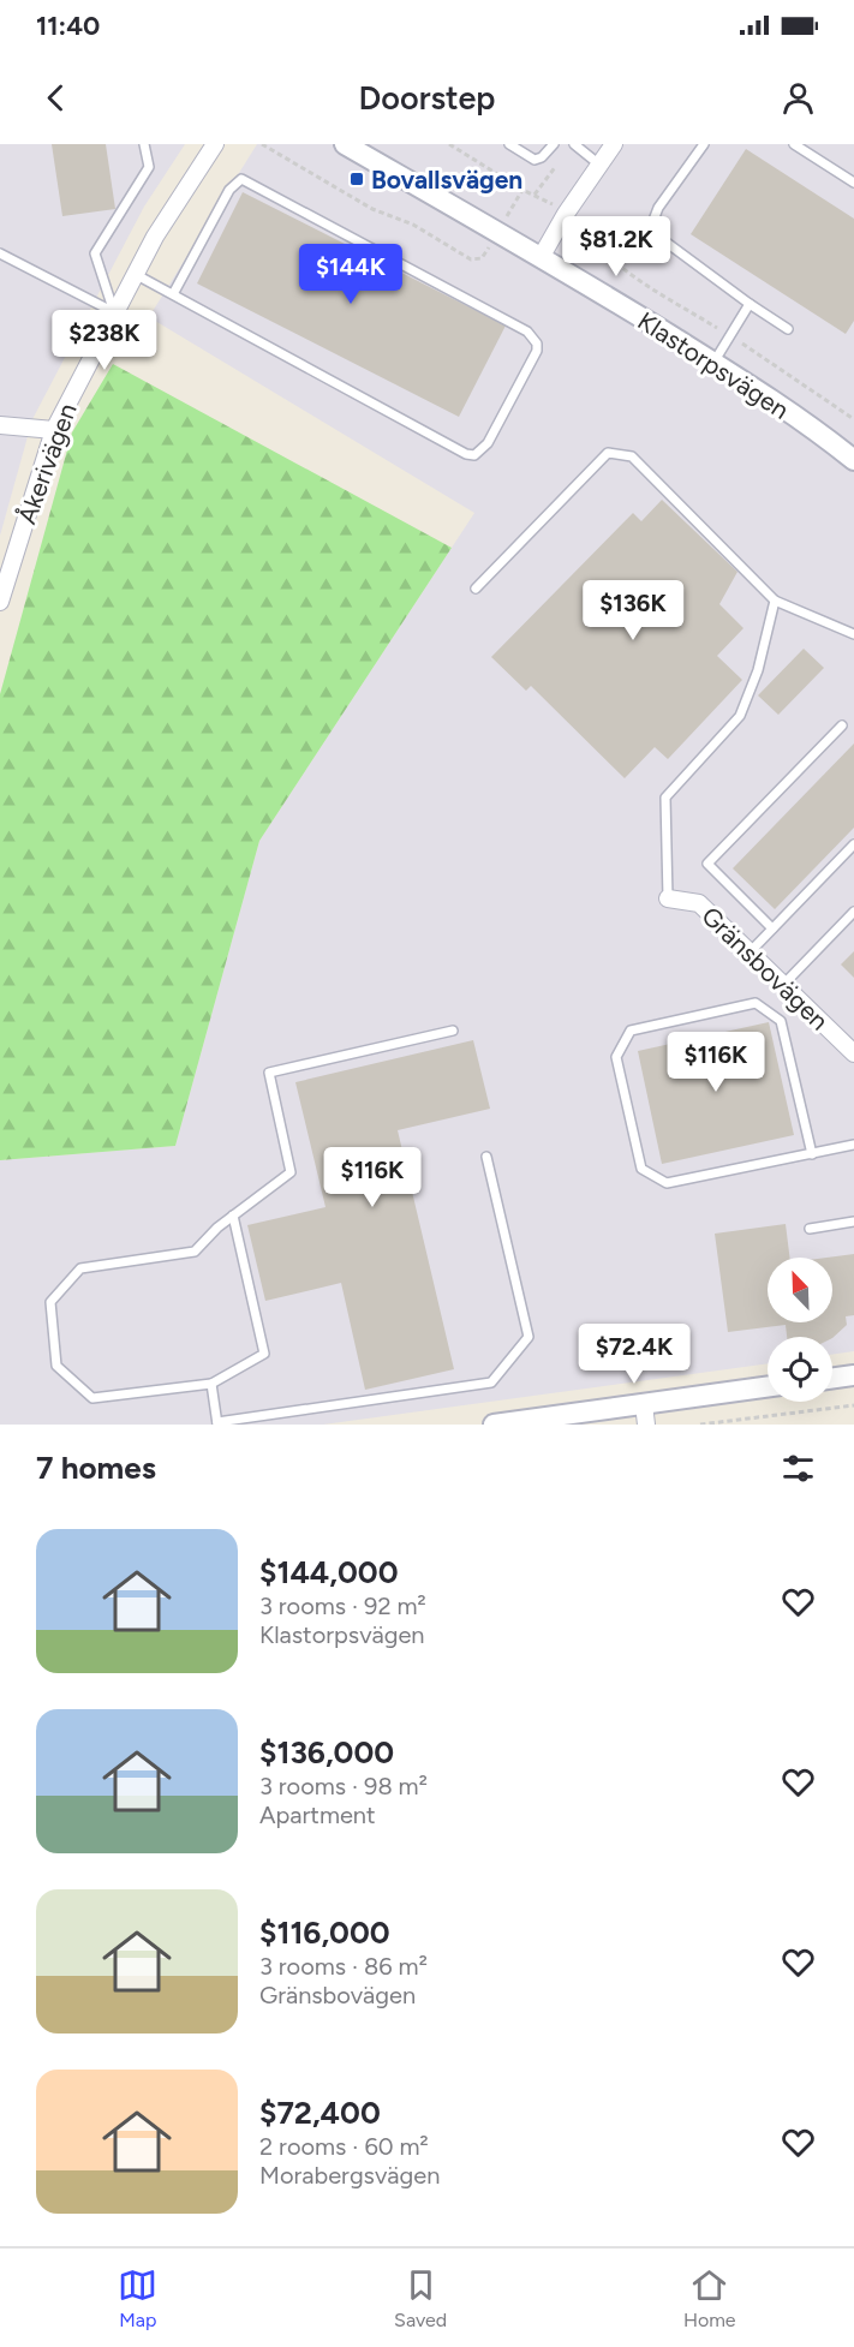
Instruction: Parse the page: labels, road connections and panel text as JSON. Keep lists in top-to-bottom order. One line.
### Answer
{"streets":{"street":["Klastorpsvägen","Åkerivägen","Gränsbovägen"]},"places":{"transit":["Bovallsvägen"]},"north":"top left","page":{"status":"11:40","header":"Doorstep","price":["$81.2K","$144K","$238K","$136K","$116K","$116K","$72.4K"],"heading":"7 homes","list":[{"name":"$144,000","note":"3 rooms · 92 m² · Klastorpsvägen"},{"name":"$136,000","note":"3 rooms · 98 m² · Apartment"},{"name":"$116,000","note":"3 rooms · 86 m² · Gränsbovägen"},{"name":"$72,400","note":"2 rooms · 60 m² · Morabergsvägen"}],"tabs":["Map","Saved","Home"]}}
